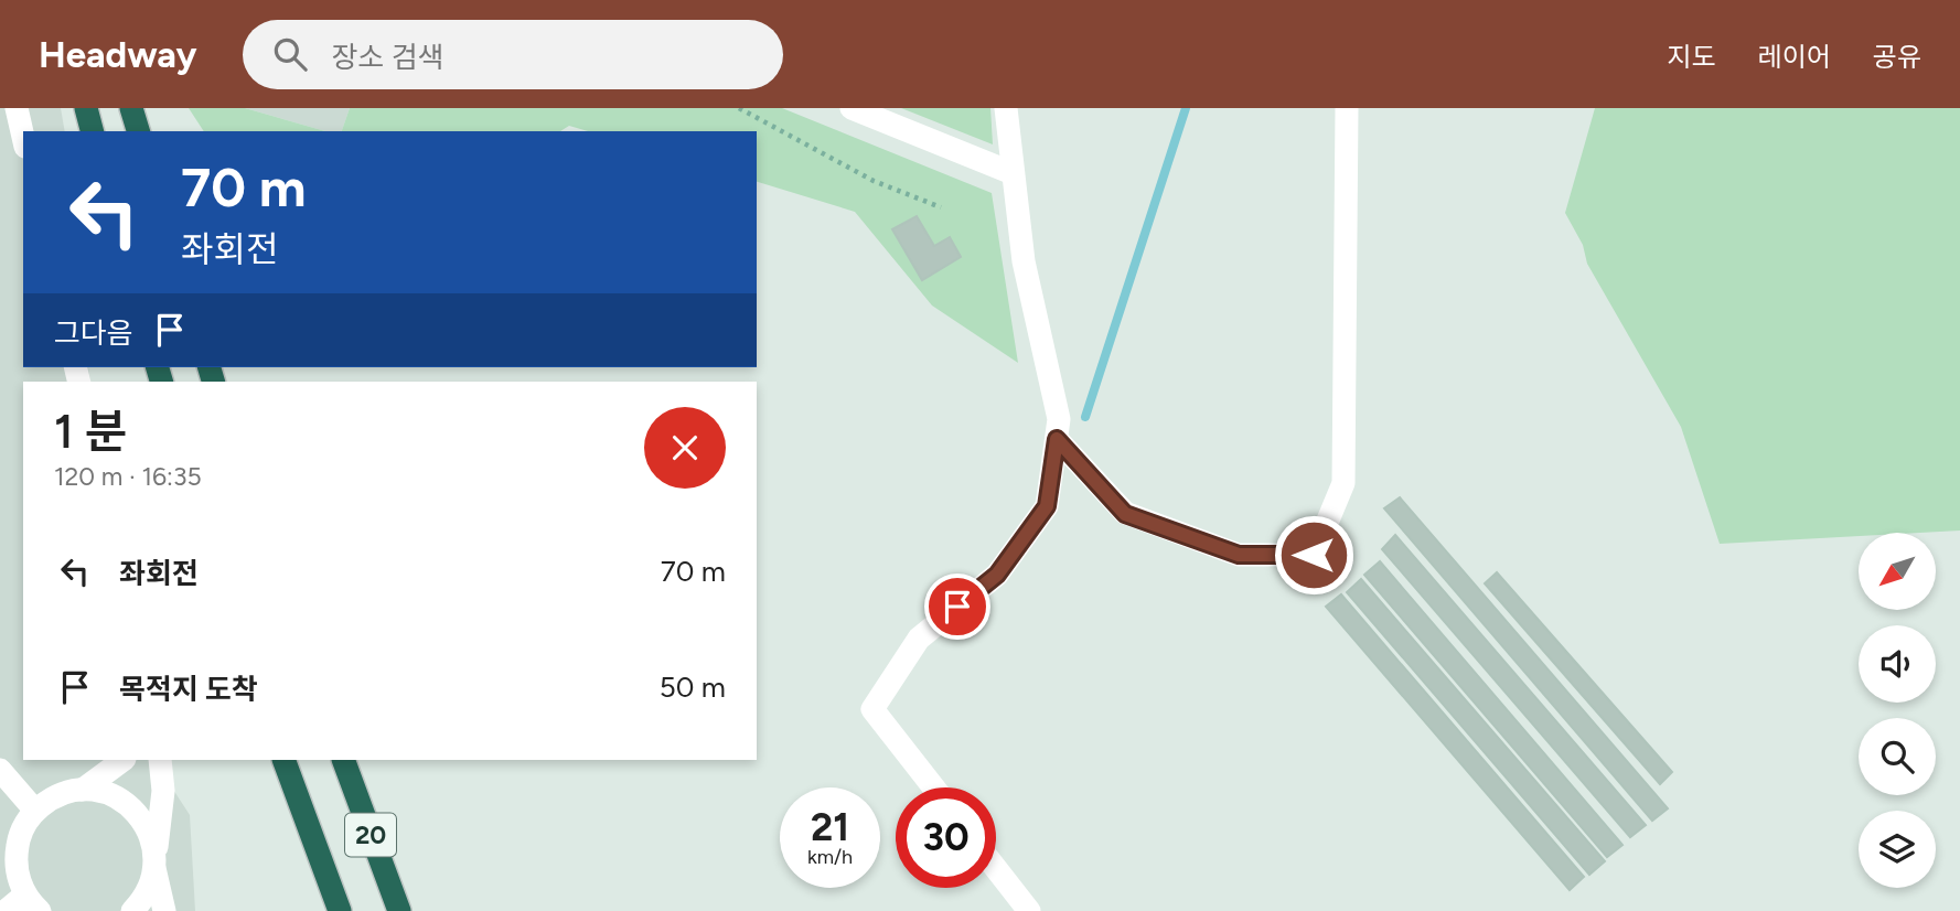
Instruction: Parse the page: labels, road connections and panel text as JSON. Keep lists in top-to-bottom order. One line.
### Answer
{"streets":{"highway":["20"]},"north":"bottom left","page":{"header":"Headway","search":"장소 검색","nav":["지도","레이어","공유"],"turn":["70 m","좌회전"],"then":"그다음","heading":["1 분","120 m · 16:35"],"list":[{"name":"좌회전","value":"70 m"},{"name":"목적지 도착","value":"50 m"}],"speed":"21 km/h","limit":"30"}}
